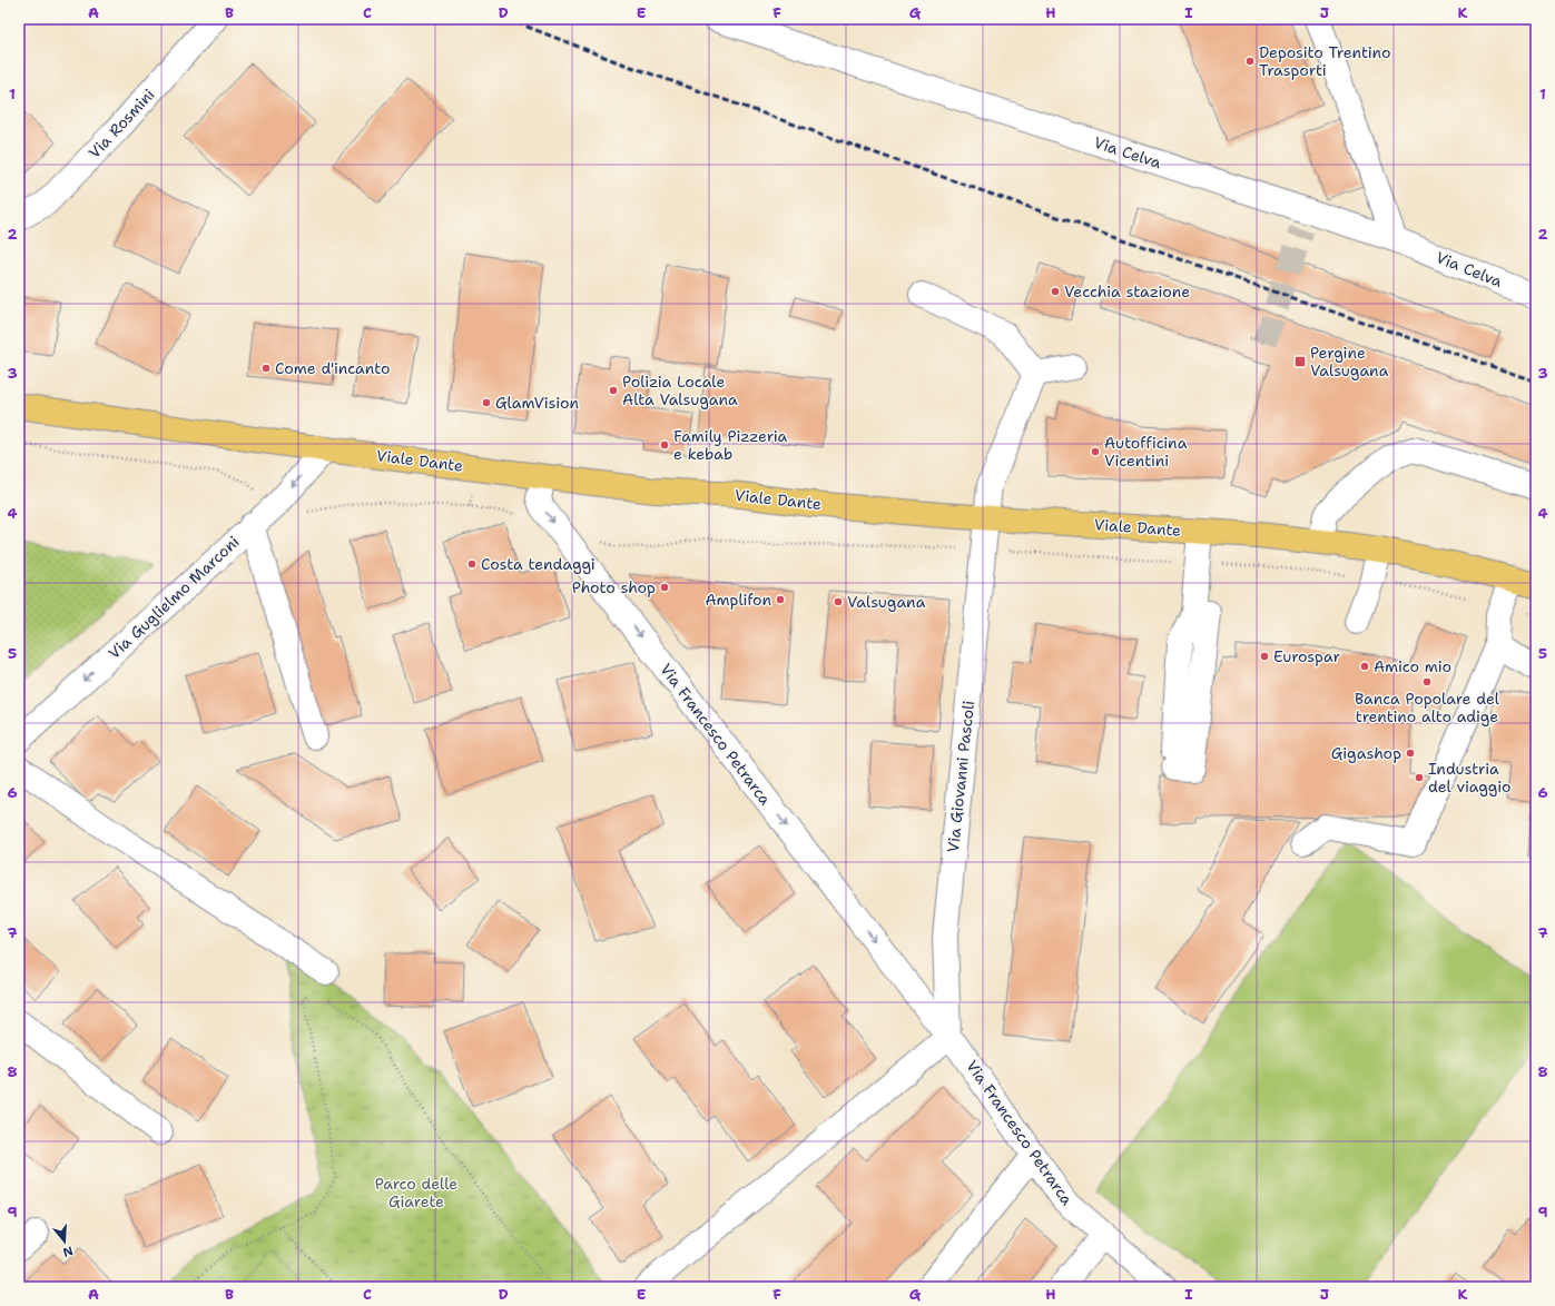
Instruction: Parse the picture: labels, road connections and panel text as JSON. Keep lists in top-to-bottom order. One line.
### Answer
{"streets":{"main road":["Viale Dante"],"street":["Via Rosmini","Via Celva","Via Guglielmo Marconi","Via Francesco Petrarca","Via Giovanni Pascoli"]},"crossings":[["Viale Dante","Via Guglielmo Marconi"],["Viale Dante","Via Francesco Petrarca"],["Viale Dante","Via Giovanni Pascoli"],["Via Francesco Petrarca","Via Giovanni Pascoli"]],"one_way":["Via Guglielmo Marconi","Via Francesco Petrarca"],"parks":["Parco delle Giarete"],"places":{"other":["Deposito Trentino Trasporti","Vecchia stazione","Come d'incanto","Polizia Locale Alta Valsugana","GlamVision","Family Pizzeria e kebab","Autofficina Vicentini","Costa tendaggi","Photo shop","Amplifon","Valsugana","Eurospar","Amico mio","Banca Popolare del trentino alto adige","Gigashop","Industria del viaggio"],"transit":["Pergine Valsugana"]},"north":"bottom","grid":{"columns":["A","B","C","D","E","F","G","H","I","J","K"],"rows":["1","2","3","4","5","6","7","8","9"]}}
